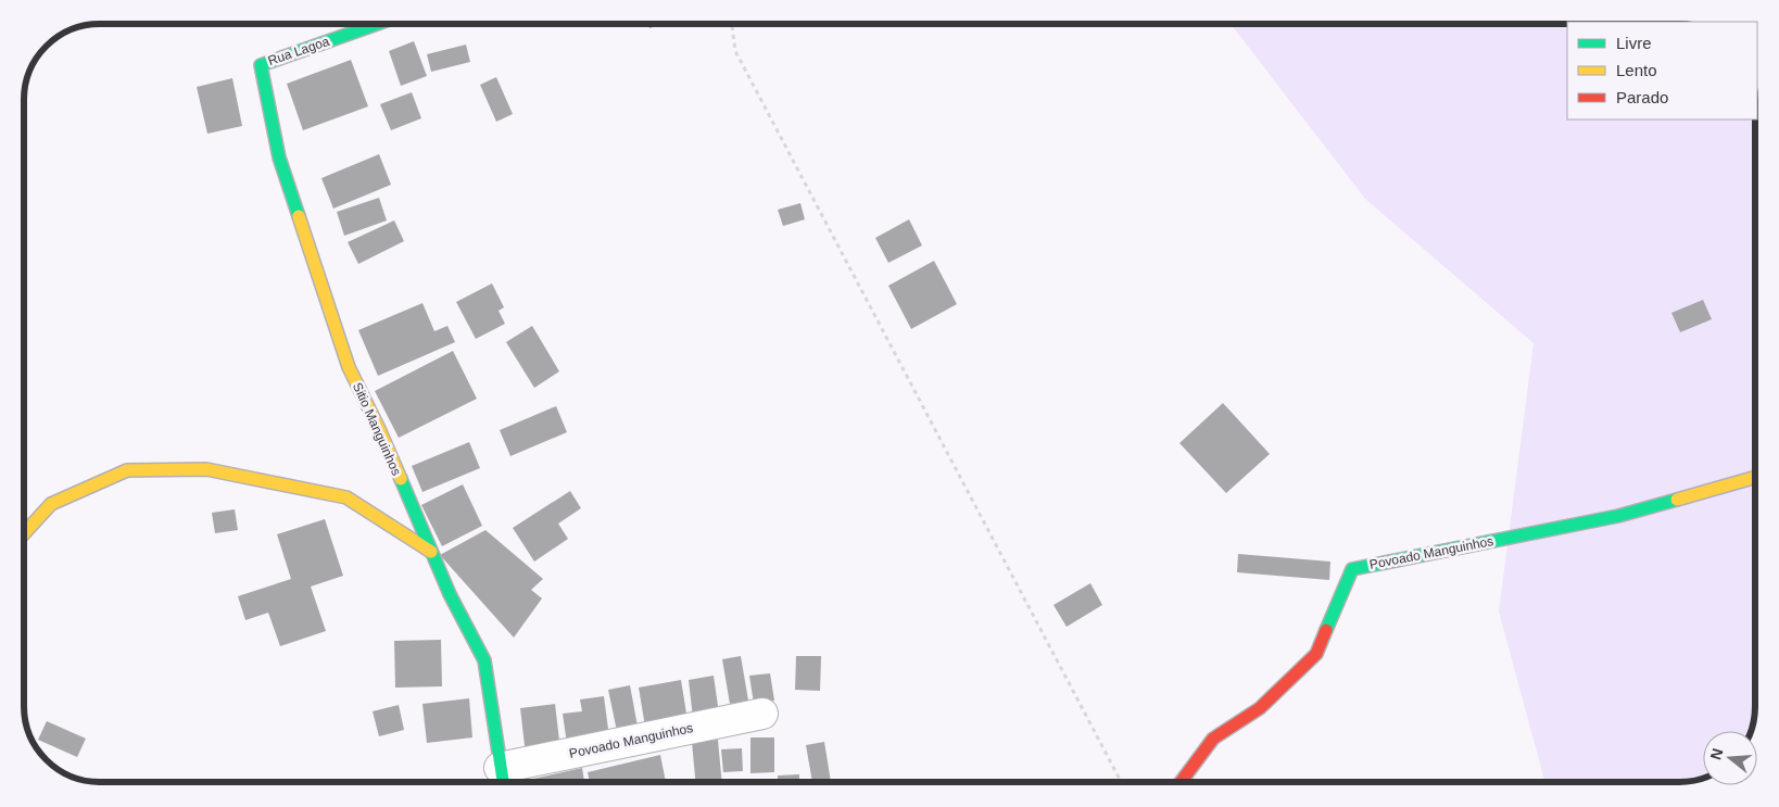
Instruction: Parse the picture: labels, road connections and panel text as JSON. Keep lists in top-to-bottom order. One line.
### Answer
{"streets":{"street":["Rua Lagoa","Sitio Manguinhos","Povoado Manguinhos"]},"crossings":[["Rua Lagoa","Sitio Manguinhos"],["Sitio Manguinhos","Povoado Manguinhos"]],"legend":["Livre","Lento","Parado"],"north":"left"}
